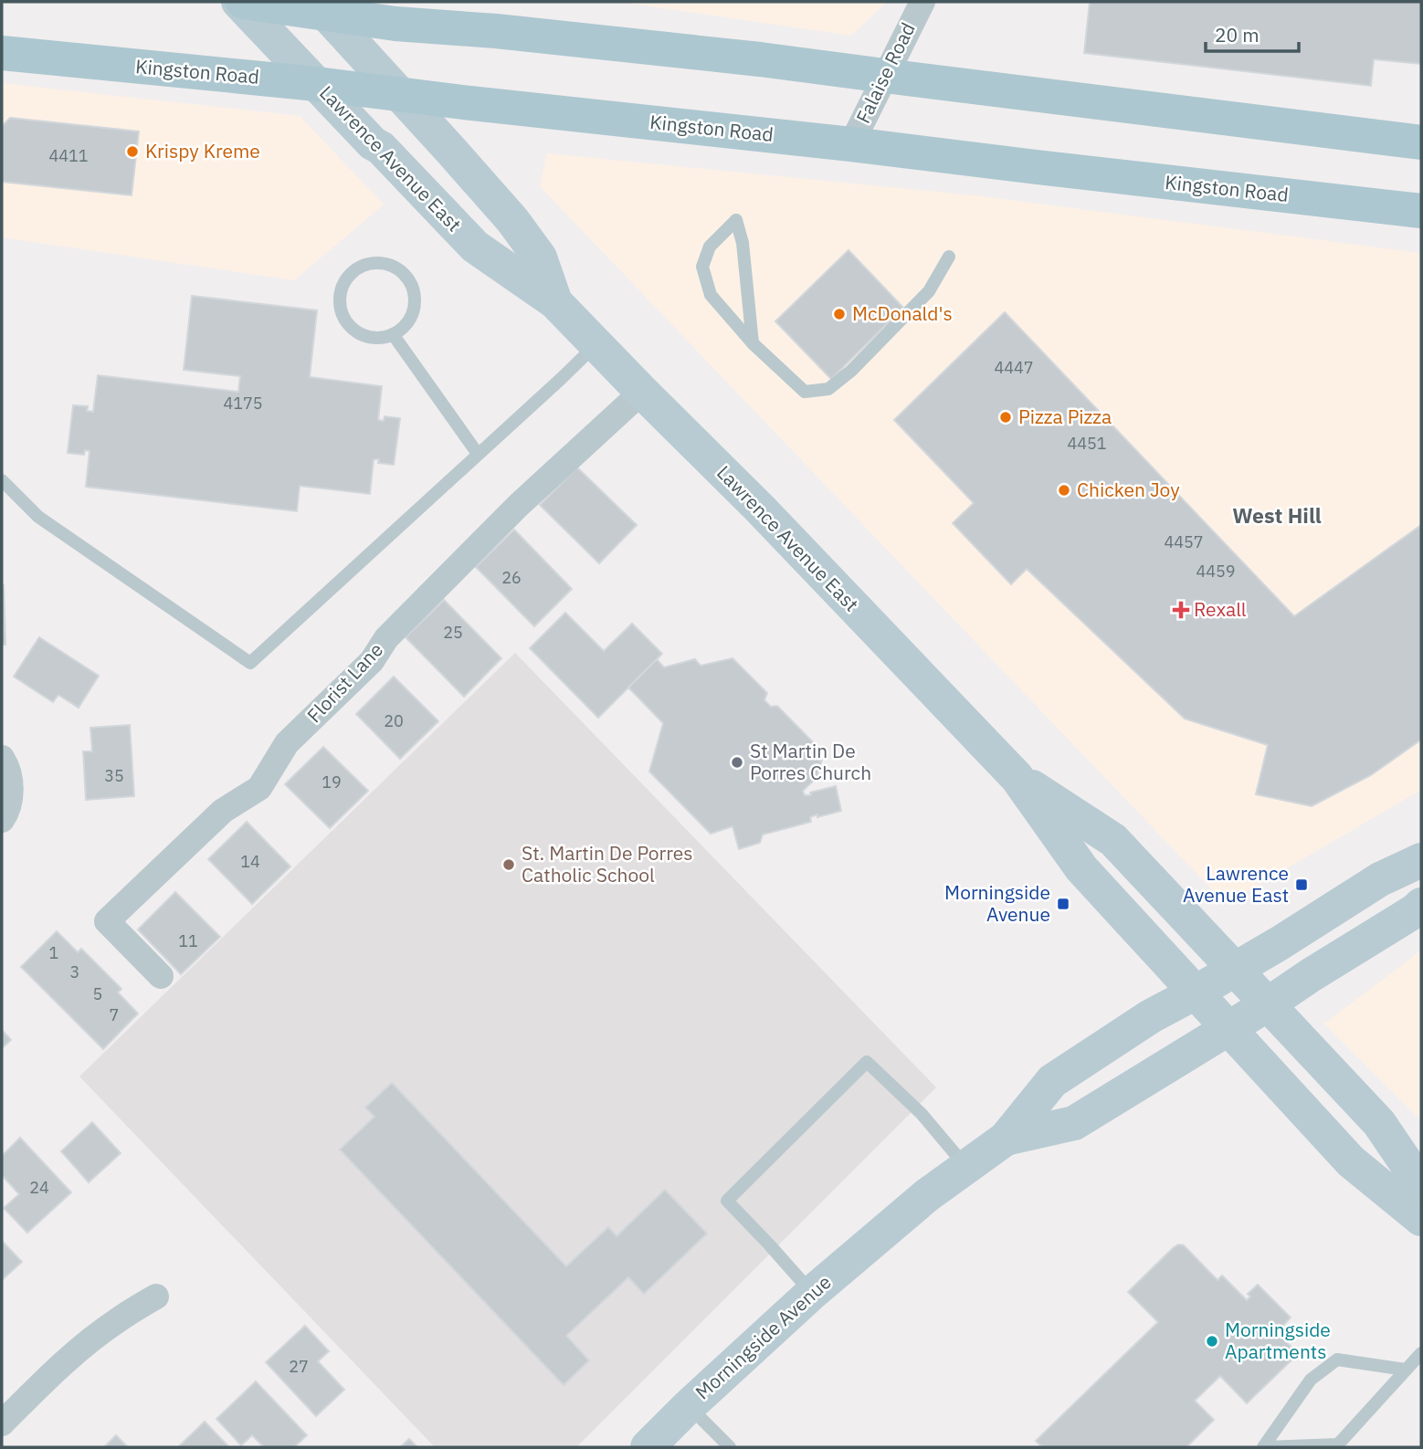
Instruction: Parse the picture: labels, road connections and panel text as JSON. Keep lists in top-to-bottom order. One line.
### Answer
{"streets":{"main road":["Kingston Road","Lawrence Avenue East","Morningside Avenue"],"street":["Falaise Road","Florist Lane"]},"crossings":[["Kingston Road","Falaise Road"],["Kingston Road","Lawrence Avenue East"],["Lawrence Avenue East","Florist Lane"],["Lawrence Avenue East","Morningside Avenue"]],"districts":["West Hill"],"places":{"other":["Krispy Kreme","McDonald's","Pizza Pizza","Chicken Joy","St Martin De Porres Church","St. Martin De Porres Catholic School","Morningside Apartments"],"health":["Rexall"],"transit":["Lawrence Avenue East","Morningside Avenue"]},"house_numbers":["4411","4447","4175","4451","4457","4459","26","25","20","35","19","14","11","1","3","5","7","24","27"],"scale_bar":"20 m"}
